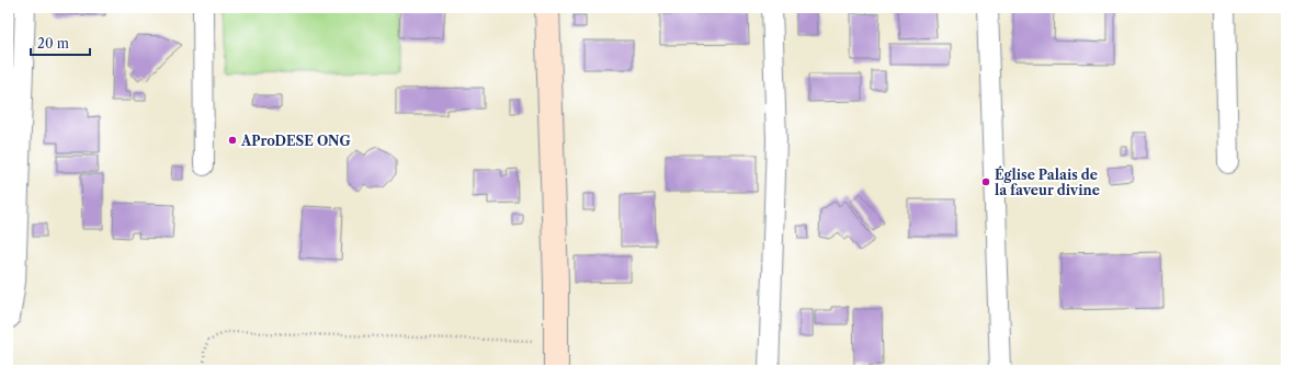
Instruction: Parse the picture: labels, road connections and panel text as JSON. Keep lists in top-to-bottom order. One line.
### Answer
{"places":["AProDESE ONG","Église Palais de la faveur divine"],"scale_bar":"20 m"}
